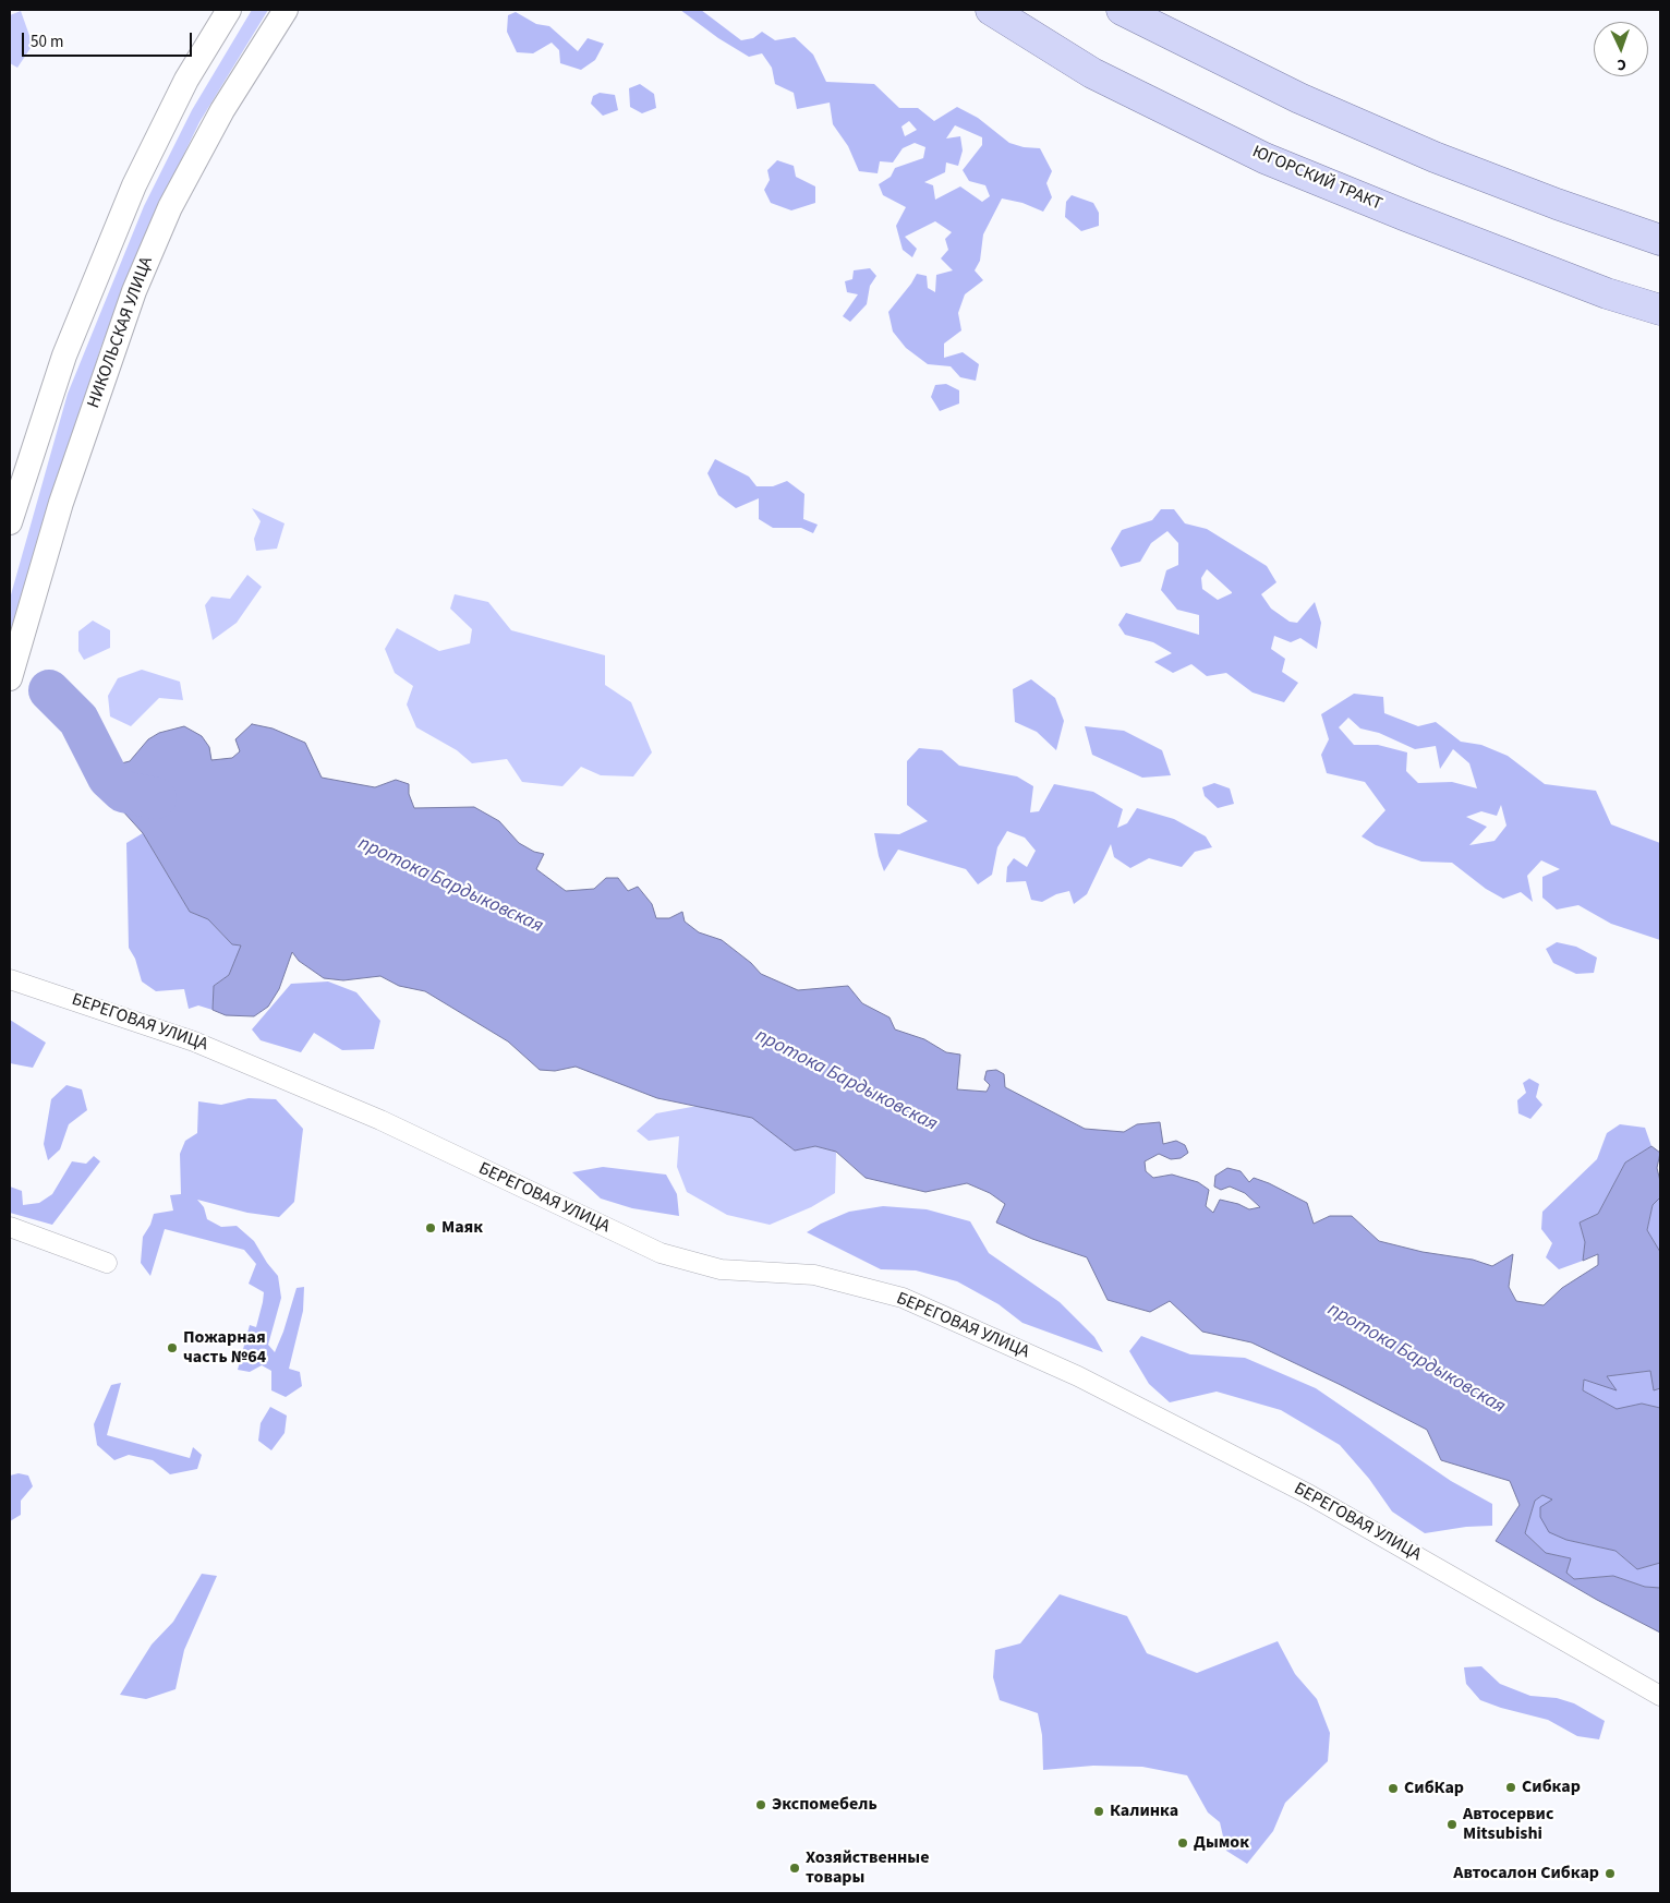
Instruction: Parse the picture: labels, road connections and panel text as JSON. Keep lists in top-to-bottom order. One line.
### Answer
{"streets":{"main road":["ЮГОРСКИЙ ТРАКТ"],"street":["НИКОЛЬСКАЯ УЛИЦА","БЕРЕГОВАЯ УЛИЦА"]},"water":["протока Бардыковская"],"places":["Маяк","Пожарная часть №64","Сибкар","СибКар","Экспомебель","Калинка","Автосервис Mitsubishi","Дымок","Хозяйственные товары","Автосалон Сибкар"],"scale_bar":"50 m","north":"bottom"}
